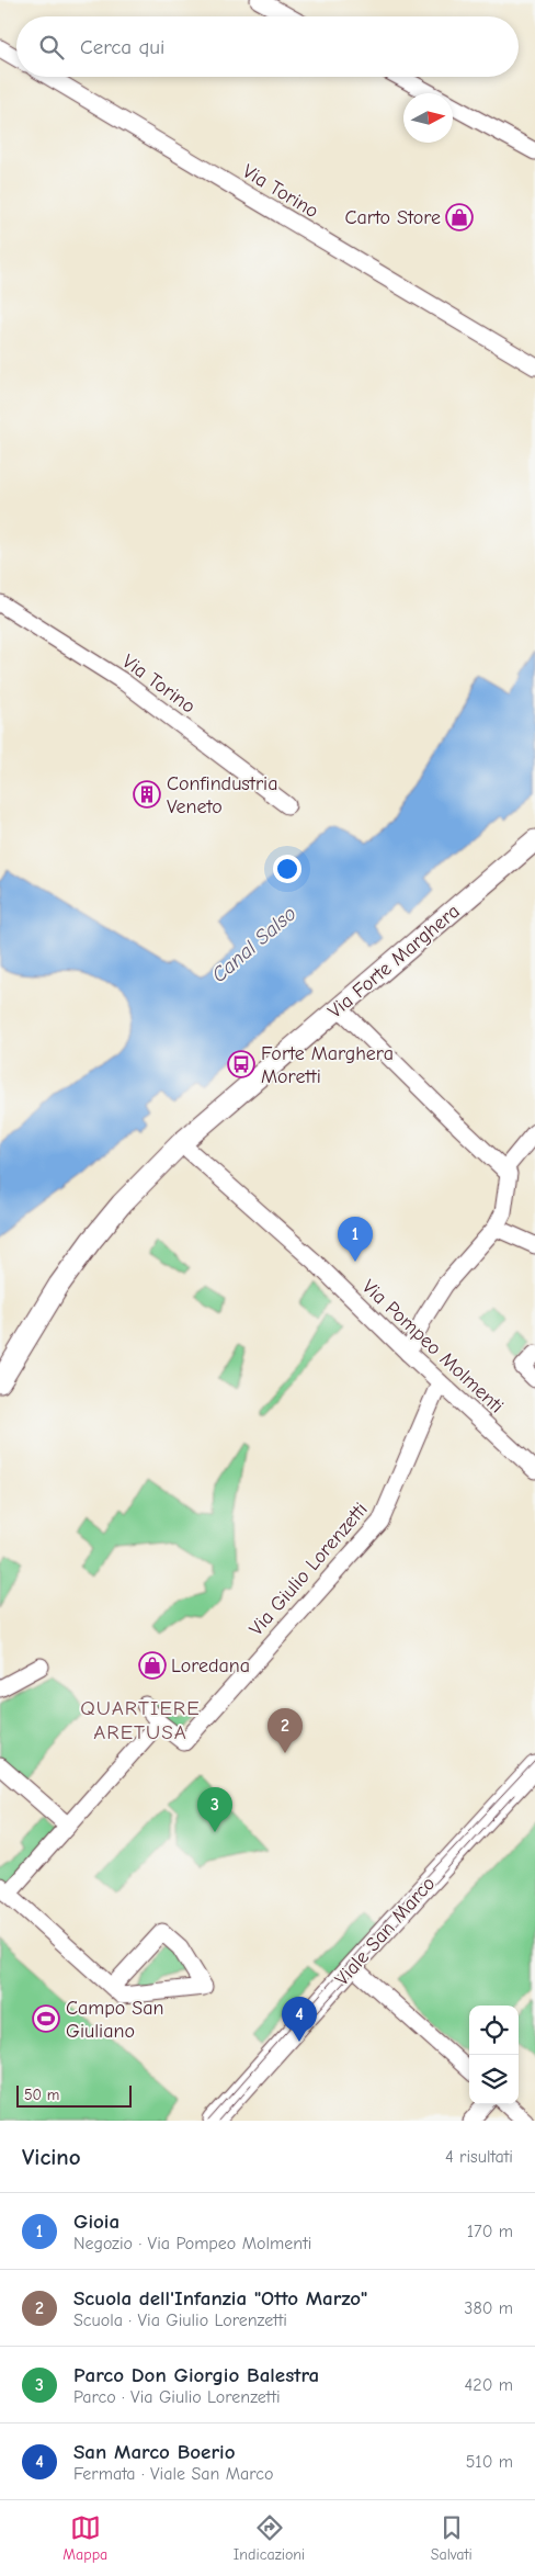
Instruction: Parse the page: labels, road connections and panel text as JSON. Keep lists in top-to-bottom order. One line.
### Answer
{"streets":{"street":["Via Torino","Via Forte Marghera","Via Pompeo Molmenti","Via Giulio Lorenzetti","Viale San Marco"]},"crossings":[["Via Forte Marghera","Via Pompeo Molmenti"],["Via Pompeo Molmenti","Via Giulio Lorenzetti"]],"districts":["QUARTIERE ARETUSA"],"water":["Canal Salso"],"places":{"shop":["Carto Store","Loredana"],"building":["Confindustria Veneto"],"bus stop":["Forte Marghera Moretti"],"sports":["Campo San Giuliano"]},"scale_bar":"50 m","north":"right","page":{"search":"Cerca qui","pins":["1","2","3","4"],"scale":"50 m","heading":["Vicino","4 risultati"],"list":[{"mark":"1","name":"Gioia","note":"Negozio · Via Pompeo Molmenti","value":"170 m"},{"mark":"2","name":"Scuola dell'Infanzia \"Otto Marzo\"","note":"Scuola · Via Giulio Lorenzetti","value":"380 m"},{"mark":"3","name":"Parco Don Giorgio Balestra","note":"Parco · Via Giulio Lorenzetti","value":"420 m"},{"mark":"4","name":"San Marco Boerio","note":"Fermata · Viale San Marco","value":"510 m"}],"nav":["Mappa","Indicazioni","Salvati"]}}
